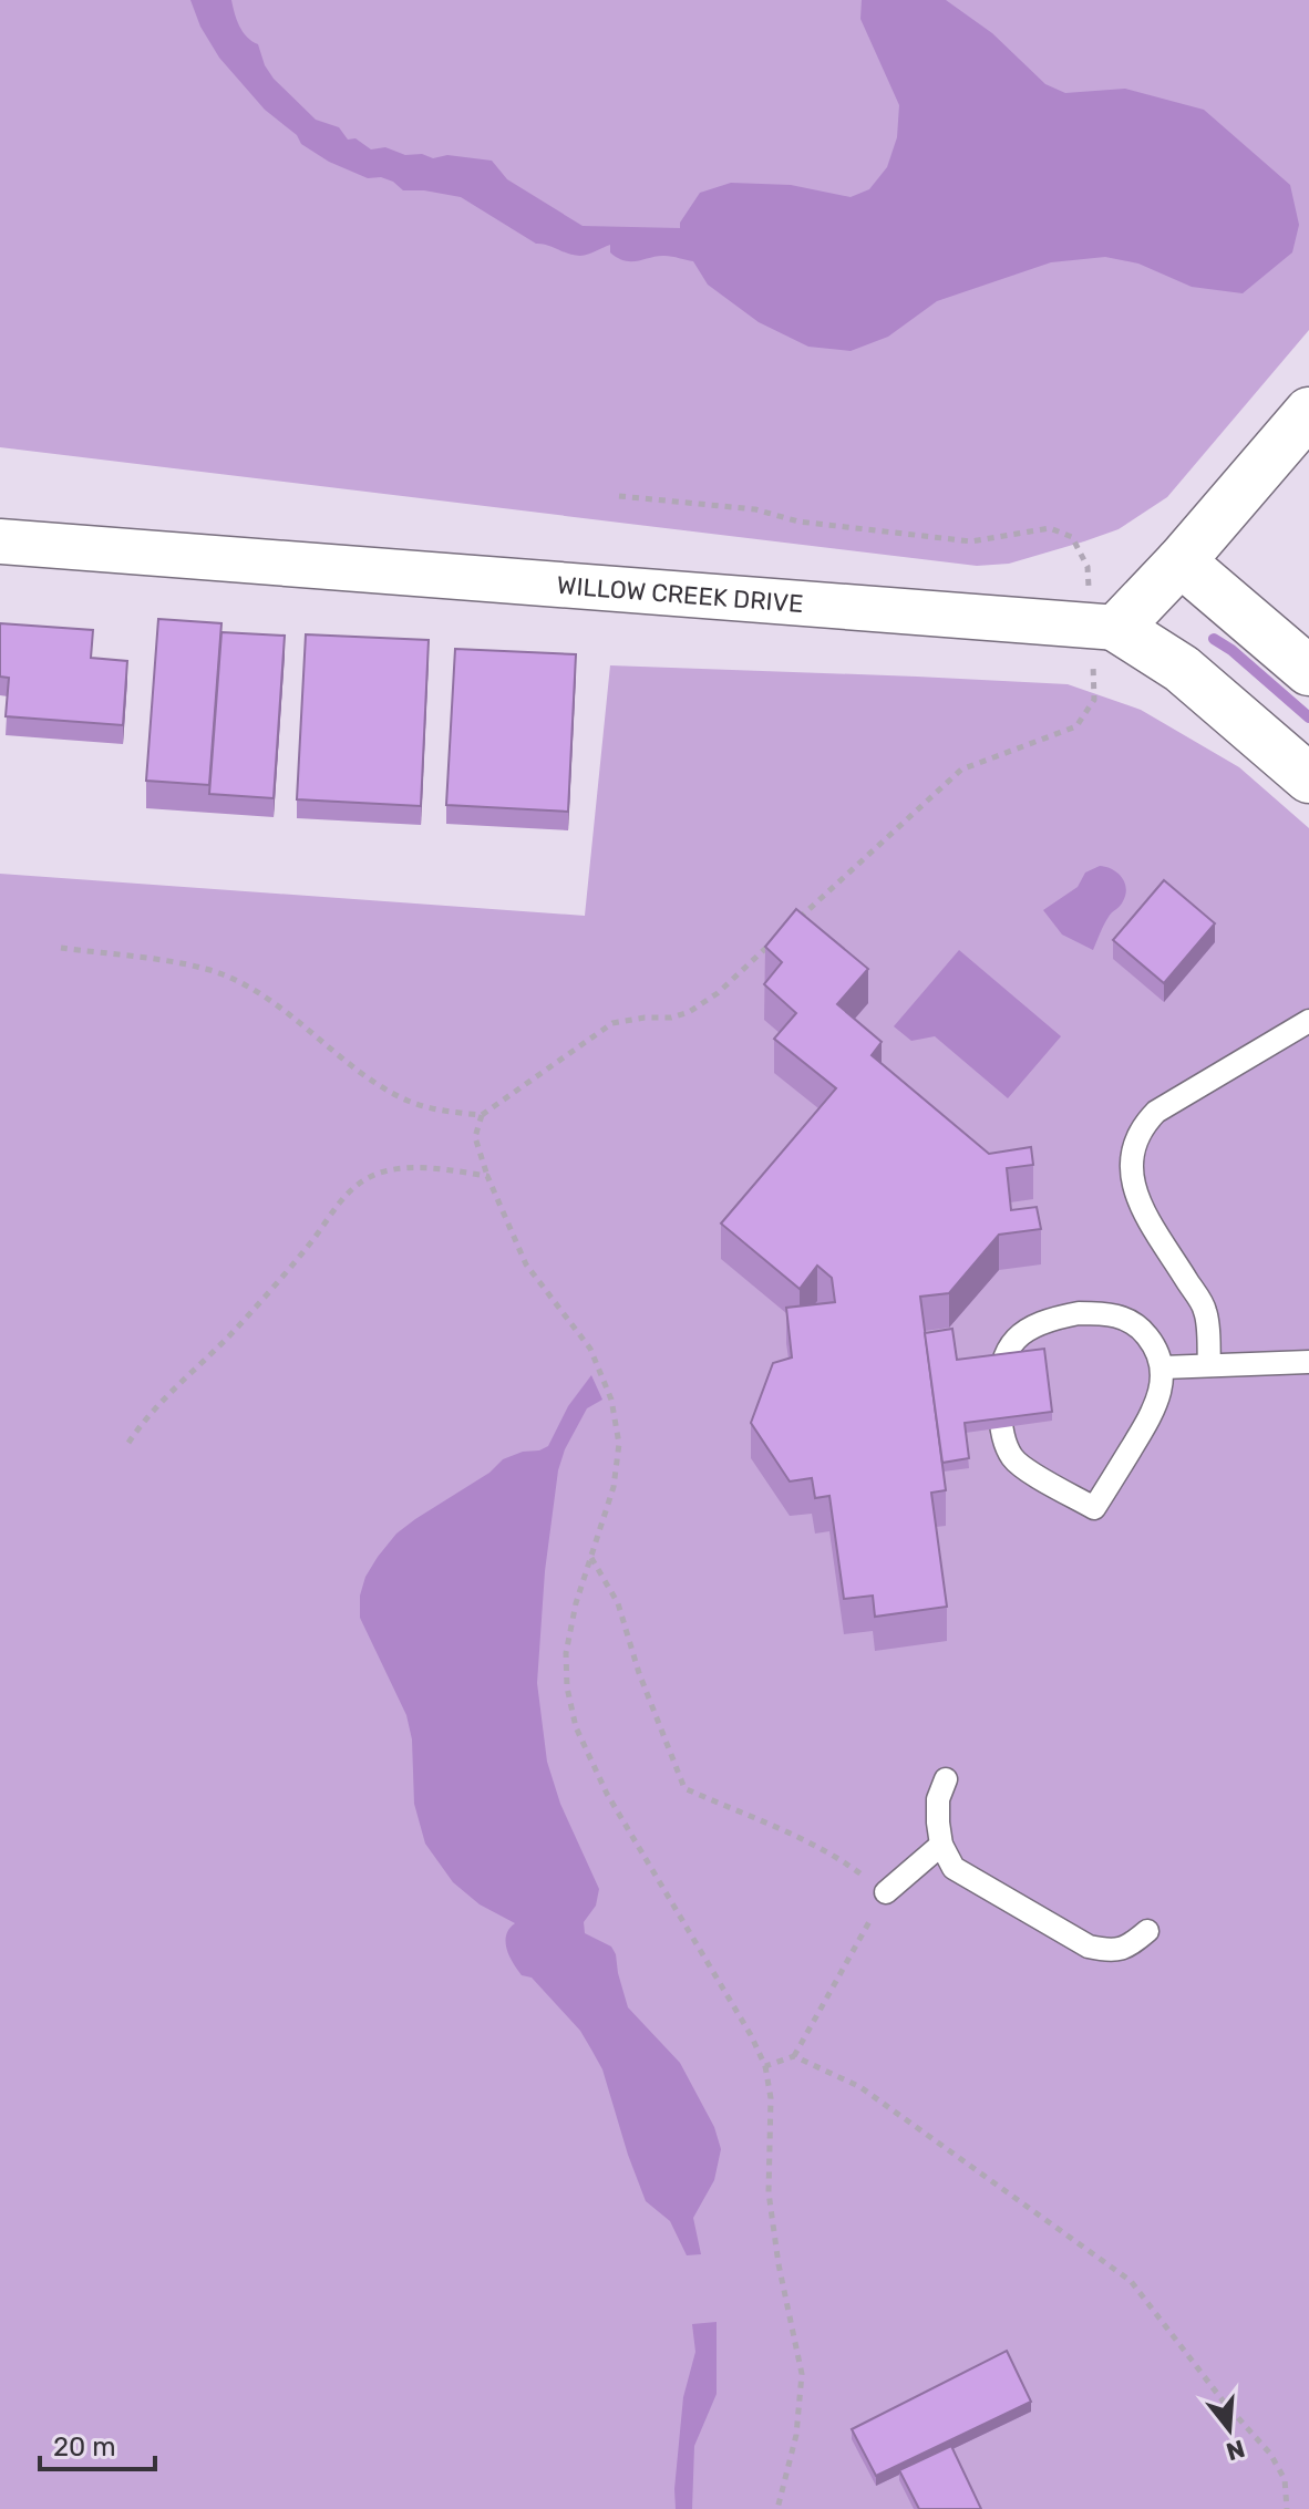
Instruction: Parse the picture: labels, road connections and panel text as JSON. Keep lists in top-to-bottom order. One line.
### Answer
{"streets":{"street":["WILLOW CREEK DRIVE"]},"scale_bar":"20 m","north":"bottom"}
